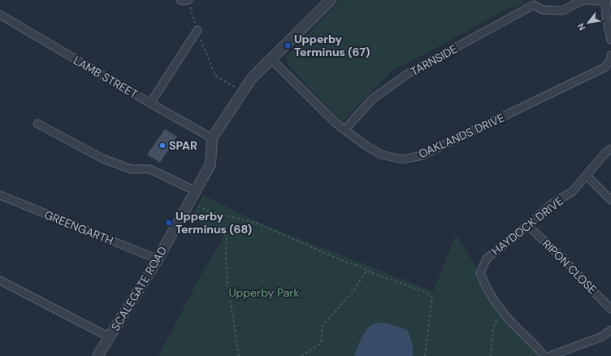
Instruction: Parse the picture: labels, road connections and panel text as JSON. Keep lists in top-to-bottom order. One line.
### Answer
{"streets":{"street":["TARNSIDE","LAMB STREET","OAKLANDS DRIVE","HAYDOCK DRIVE","GREENGARTH","RIPON CLOSE","SCALEGATE ROAD"]},"crossings":[["TARNSIDE","OAKLANDS DRIVE"],["LAMB STREET","SCALEGATE ROAD"],["HAYDOCK DRIVE","RIPON CLOSE"],["GREENGARTH","SCALEGATE ROAD"]],"parks":["Upperby Park"],"places":{"transit":["Upperby Terminus (67)","Upperby Terminus (68)"],"other":["SPAR"]},"north":"bottom left"}
